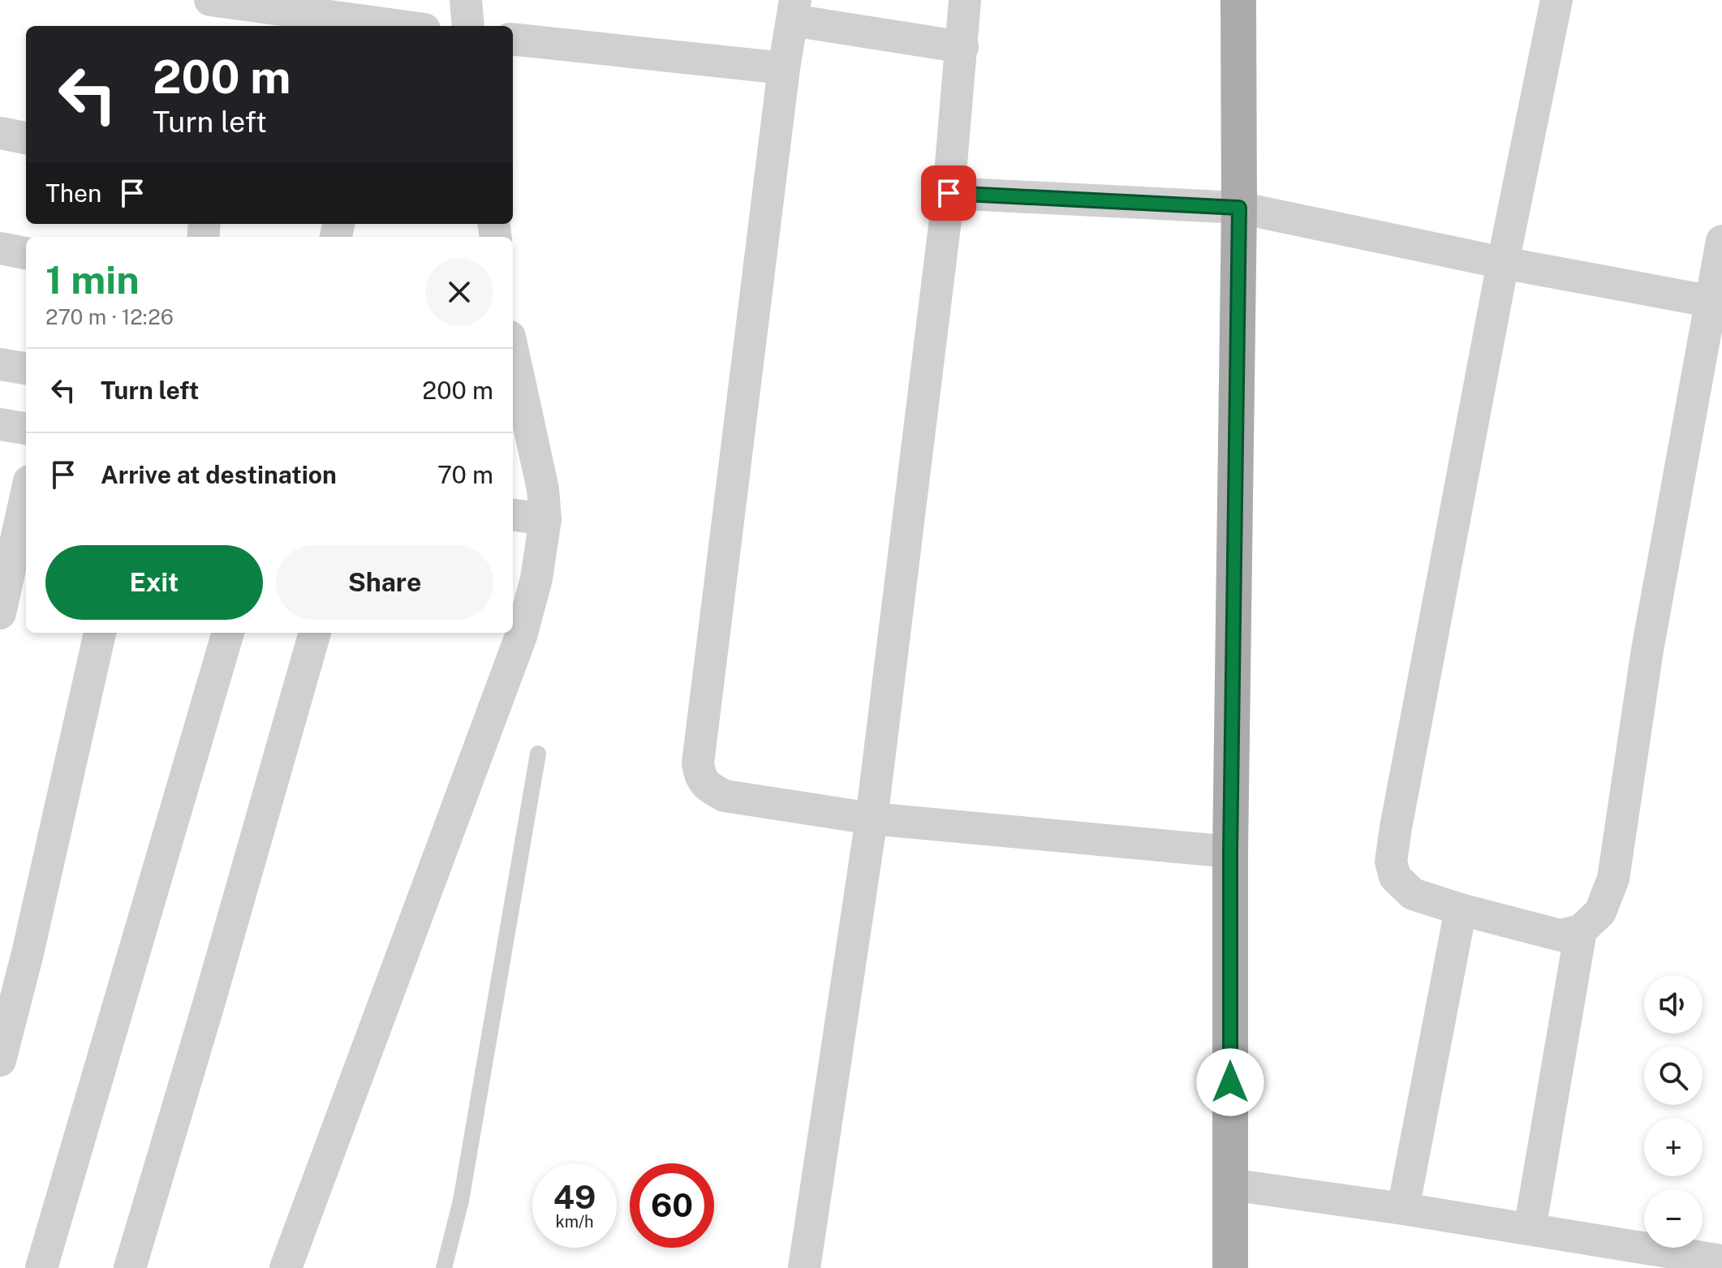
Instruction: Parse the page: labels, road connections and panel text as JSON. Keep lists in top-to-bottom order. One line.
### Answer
{"page":{"turn":["200 m","Turn left"],"then":"Then","heading":["1 min","270 m · 12:26"],"list":[{"name":"Turn left","value":"200 m"},{"name":"Arrive at destination","value":"70 m"}],"buttons":["Exit","Share"],"map_buttons":["+","−"],"speed":"49 km/h","limit":"60"}}
